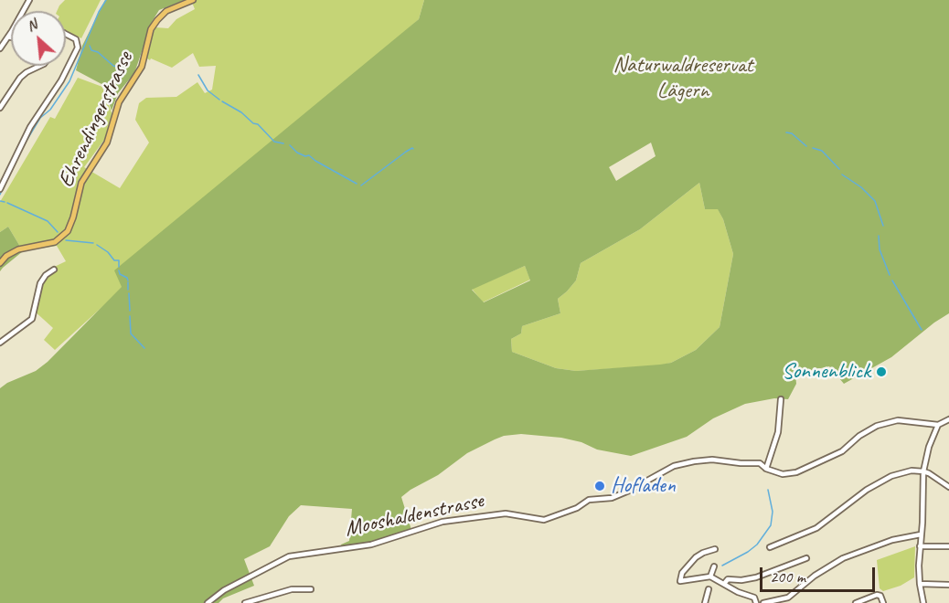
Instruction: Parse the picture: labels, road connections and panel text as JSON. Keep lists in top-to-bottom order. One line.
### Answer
{"streets":{"main road":["Ehrendingerstrasse"],"street":["Mooshaldenstrasse"]},"parks":["Naturwaldreservat Lägern"],"places":["Sonnenblick","Hofladen"],"scale_bar":"200 m","north":"top left"}
